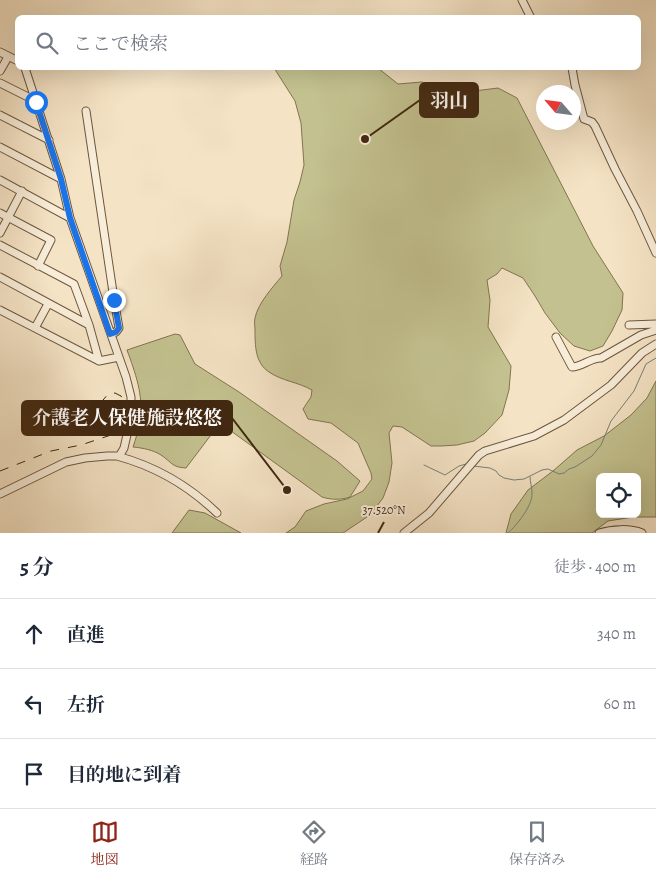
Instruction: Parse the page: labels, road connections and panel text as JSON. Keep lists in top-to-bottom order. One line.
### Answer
{"places":["羽山","介護老人保健施設悠悠"],"north":"top left","page":{"search":"ここで検索","heading":["5 分","徒歩 · 400 m"],"list":[["直進","340 m"],["左折","60 m"],"目的地に到着"],"nav":["地図","経路","保存済み"]},"coordinates":["37.520°N"]}
